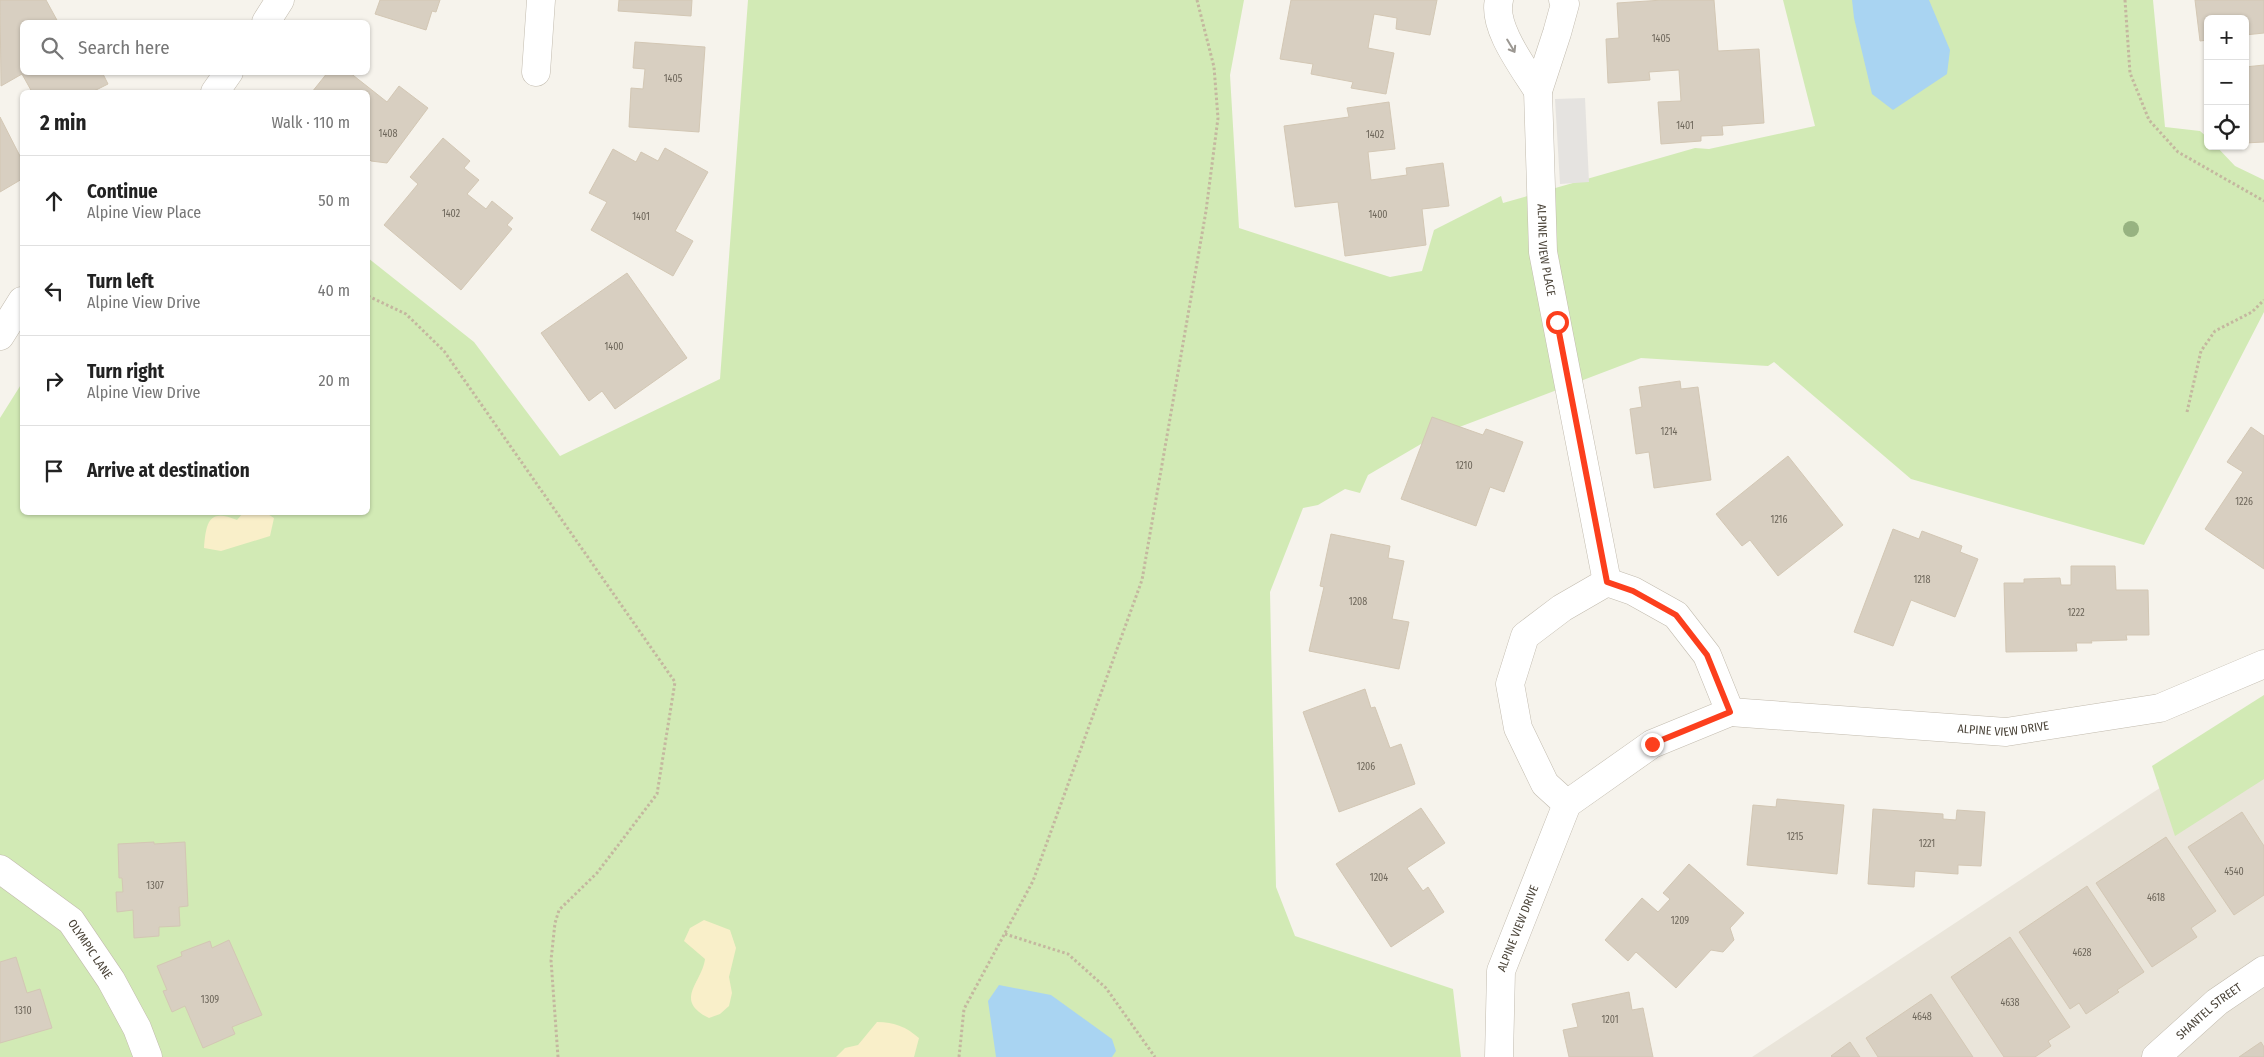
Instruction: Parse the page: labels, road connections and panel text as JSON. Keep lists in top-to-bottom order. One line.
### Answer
{"streets":{"street":["ALPINE VIEW PLACE","ALPINE VIEW DRIVE","OLYMPIC LANE","SHANTEL STREET"]},"house_numbers":["1405","1405","1401","1408","1402","1402","1400","1401","1400","1214","1210","1226","1216","1218","1208","1222","1206","1215","1221","4540","1204","1307","4618","1209","4628","1309","4638","1310","4648","1201"],"page":{"map_buttons":["+","−"],"search":"Search here","heading":["2 min","Walk · 110 m"],"list":[["Continue","Alpine View Place","50 m"],["Turn left","Alpine View Drive","40 m"],["Turn right","Alpine View Drive","20 m"],"Arrive at destination"]}}
